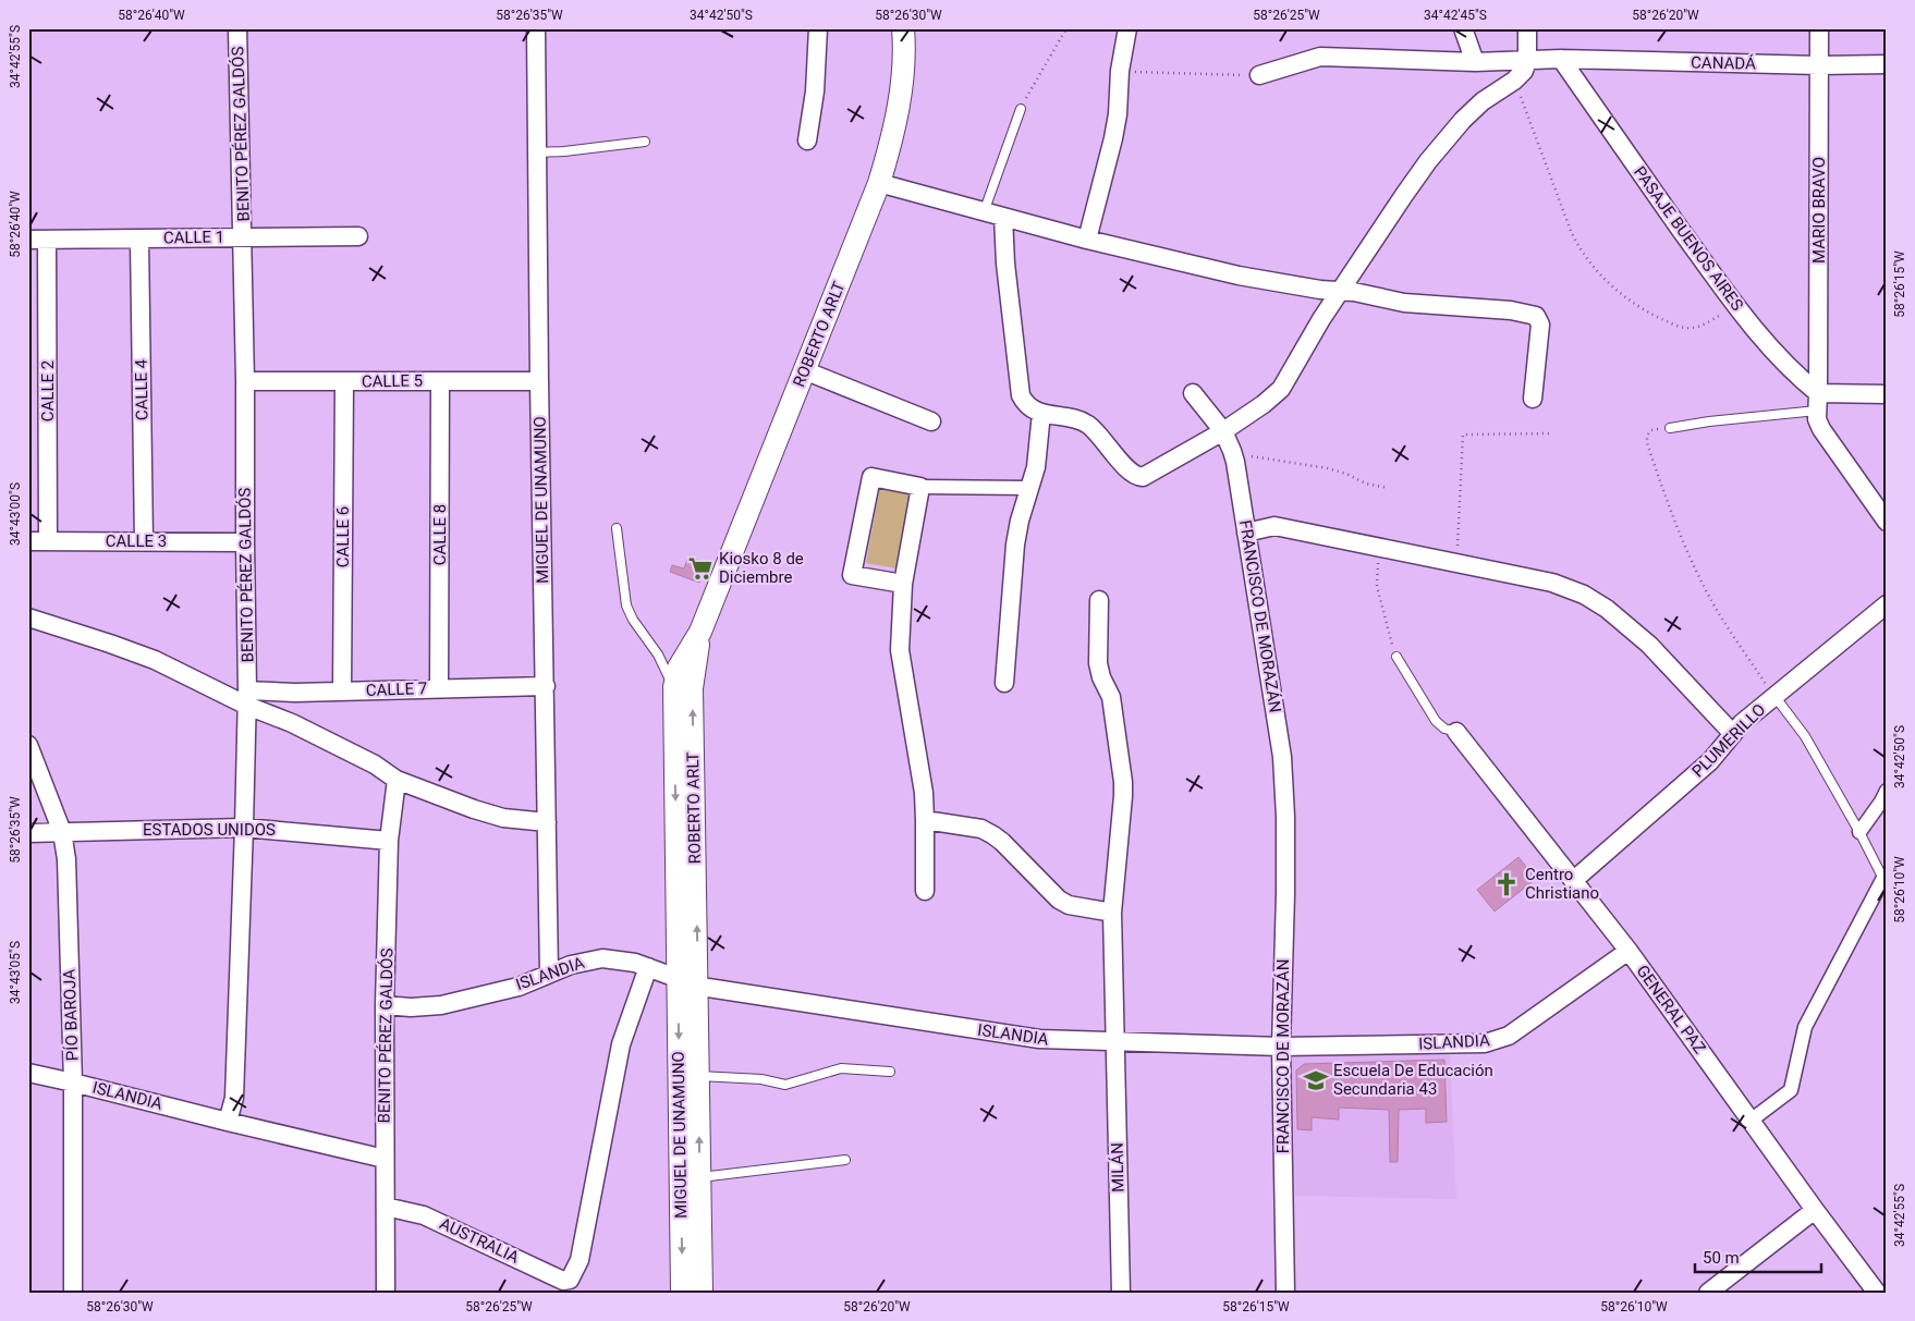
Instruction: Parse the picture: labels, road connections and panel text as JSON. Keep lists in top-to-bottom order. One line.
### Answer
{"streets":{"street":["CANADÁ","BENITO PÉREZ GALDÓS","MARIO BRAVO","CALLE 1","PASAJE BUENOS AIRES","ROBERTO ARLT","CALLE 5","CALLE 4","CALLE 2","MIGUEL DE UNAMUNO","CALLE 8","CALLE 6","CALLE 3","FRANCISCO DE MORAZÁN","CALLE 7","PLUMERILLO","ESTADOS UNIDOS","ISLANDIA","GENERAL PAZ","PÍO BAROJA","MILÁN","AUSTRALIA"]},"crossings":[["CANADÁ","MARIO BRAVO"],["CANADÁ","PASAJE BUENOS AIRES"],["BENITO PÉREZ GALDÓS","CALLE 1"],["BENITO PÉREZ GALDÓS","CALLE 5"],["BENITO PÉREZ GALDÓS","CALLE 3"],["BENITO PÉREZ GALDÓS","CALLE 7"],["BENITO PÉREZ GALDÓS","ESTADOS UNIDOS"],["BENITO PÉREZ GALDÓS","ISLANDIA"],["BENITO PÉREZ GALDÓS","AUSTRALIA"],["MARIO BRAVO","PASAJE BUENOS AIRES"],["CALLE 1","CALLE 4"],["CALLE 1","CALLE 2"],["ROBERTO ARLT","MIGUEL DE UNAMUNO"],["ROBERTO ARLT","ISLANDIA"],["CALLE 5","MIGUEL DE UNAMUNO"],["CALLE 5","CALLE 8"],["CALLE 5","CALLE 6"],["CALLE 4","CALLE 3"],["CALLE 2","CALLE 3"],["MIGUEL DE UNAMUNO","CALLE 7"],["MIGUEL DE UNAMUNO","ISLANDIA"],["CALLE 8","CALLE 7"],["CALLE 6","CALLE 7"],["FRANCISCO DE MORAZÁN","ISLANDIA"],["PLUMERILLO","GENERAL PAZ"],["ESTADOS UNIDOS","PÍO BAROJA"],["ISLANDIA","GENERAL PAZ"],["ISLANDIA","PÍO BAROJA"],["ISLANDIA","MILÁN"],["ISLANDIA","AUSTRALIA"]],"places":{"supermarket":["Kiosko 8 de Diciembre"],"church":["Centro Christiano"],"school or university":["Escuela De Educación Secundaria 43"]},"scale_bar":"50 m","coordinates":["58°26'40\"W","58°26'35\"W","34°42'50\"S","58°26'30\"W","58°26'25\"W","34°42'45\"S","58°26'20\"W","34°42'55\"S","58°26'15\"W","34°43'00\"S","58°26'10\"W","34°43'05\"S"]}
